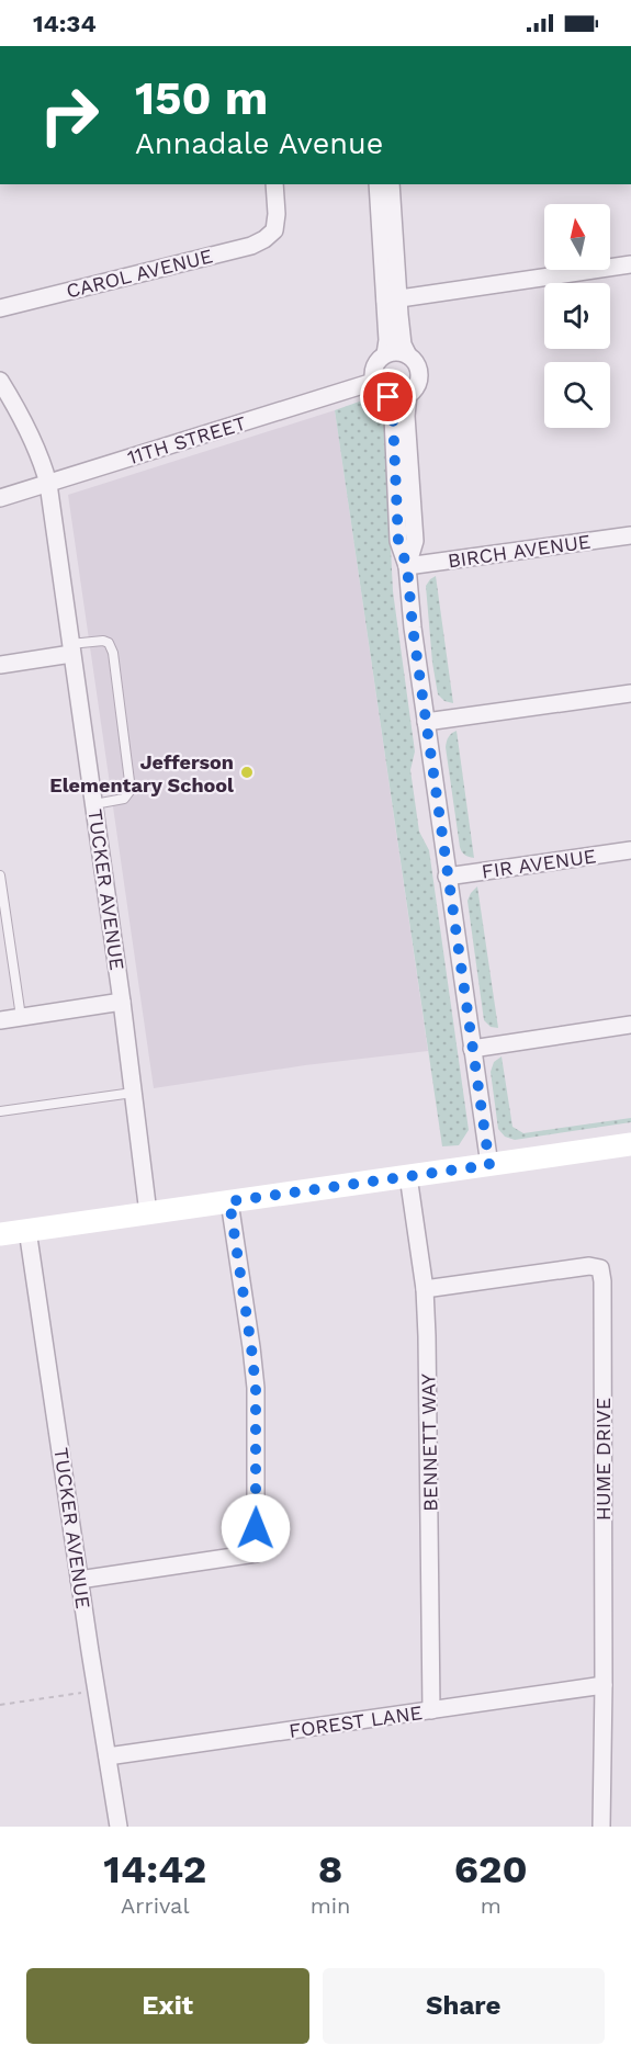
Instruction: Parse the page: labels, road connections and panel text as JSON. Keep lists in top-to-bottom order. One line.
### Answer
{"streets":{"street":["CAROL AVENUE","11TH STREET","BIRCH AVENUE","FIR AVENUE","TUCKER AVENUE","BENNETT WAY","HUME DRIVE","FOREST LANE"]},"crossings":[["11TH STREET","TUCKER AVENUE"],["TUCKER AVENUE","FOREST LANE"],["BENNETT WAY","HUME DRIVE"],["BENNETT WAY","FOREST LANE"],["HUME DRIVE","FOREST LANE"]],"places":["Jefferson Elementary School"],"north":"top","page":{"status":"14:34","turn":["150 m","Annadale Avenue"],"eta":["14:42","Arrival","8","min","620","m"],"buttons":["Exit","Share"]}}
